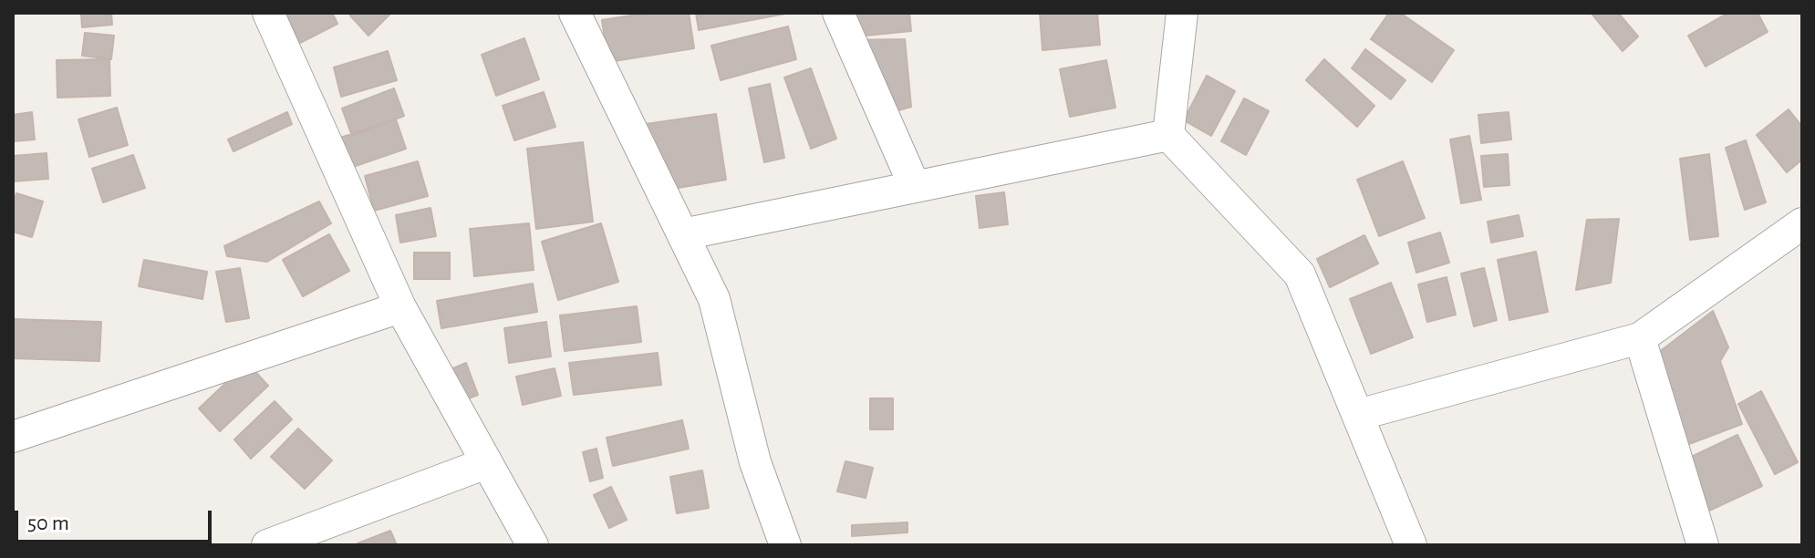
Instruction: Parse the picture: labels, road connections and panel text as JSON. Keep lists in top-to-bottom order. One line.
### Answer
{"scale_bar":"50 m"}
